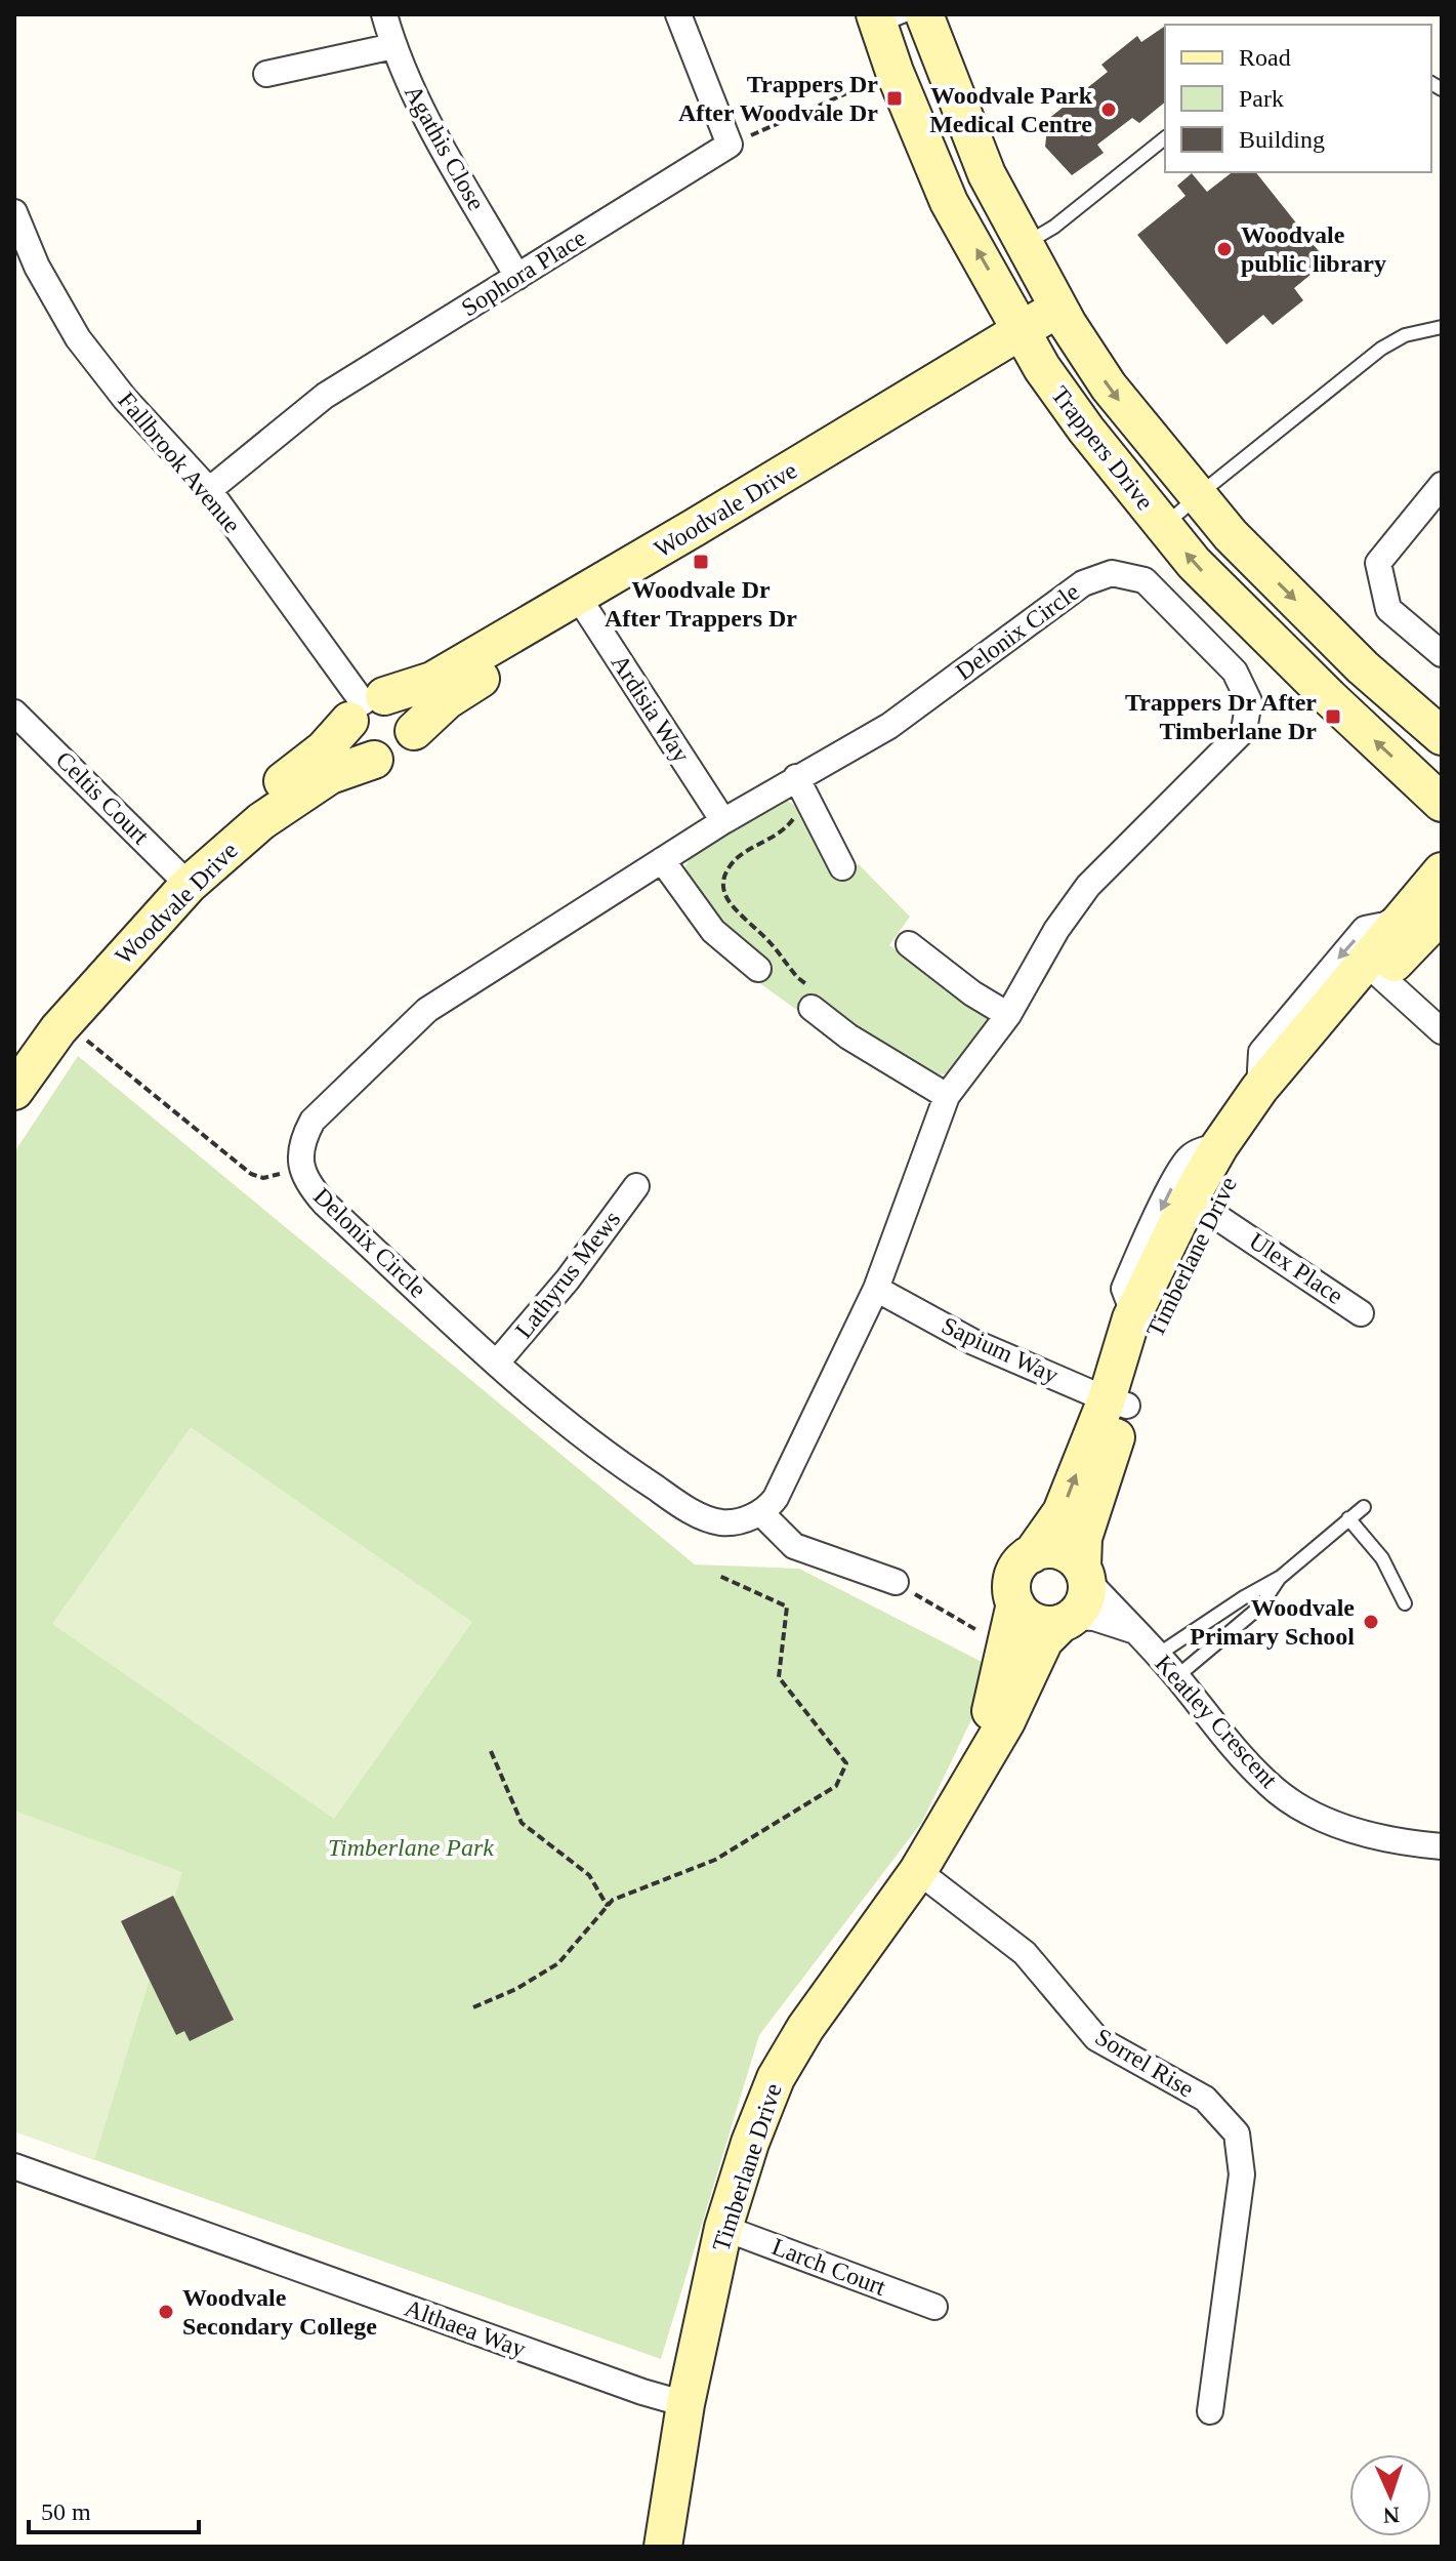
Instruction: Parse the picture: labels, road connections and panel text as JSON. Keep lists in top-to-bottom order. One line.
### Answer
{"streets":{"street":["Agathis Close","Sophora Place","Trappers Drive","Fallbrook Avenue","Woodvale Drive","Delonix Circle","Ardisia Way","Celtis Court","Timberlane Drive","Ulex Place","Lathyrus Mews","Sapium Way","Keatley Crescent","Sorrel Rise","Larch Court","Althaea Way"]},"crossings":[["Agathis Close","Sophora Place"],["Sophora Place","Fallbrook Avenue"],["Trappers Drive","Woodvale Drive"],["Fallbrook Avenue","Woodvale Drive"],["Woodvale Drive","Ardisia Way"],["Woodvale Drive","Celtis Court"],["Delonix Circle","Ardisia Way"],["Delonix Circle","Lathyrus Mews"],["Delonix Circle","Sapium Way"],["Timberlane Drive","Ulex Place"],["Timberlane Drive","Sapium Way"],["Timberlane Drive","Keatley Crescent"],["Timberlane Drive","Sorrel Rise"],["Timberlane Drive","Larch Court"],["Timberlane Drive","Althaea Way"]],"parks":["Timberlane Park"],"places":{"transit":["Trappers Dr After Woodvale Dr","Woodvale Dr After Trappers Dr","Trappers Dr After Timberlane Dr"],"other":["Woodvale Park Medical Centre","Woodvale public library","Woodvale Primary School","Woodvale Secondary College"]},"legend":["Road","Park","Building"],"scale_bar":"50 m","north":"bottom"}
